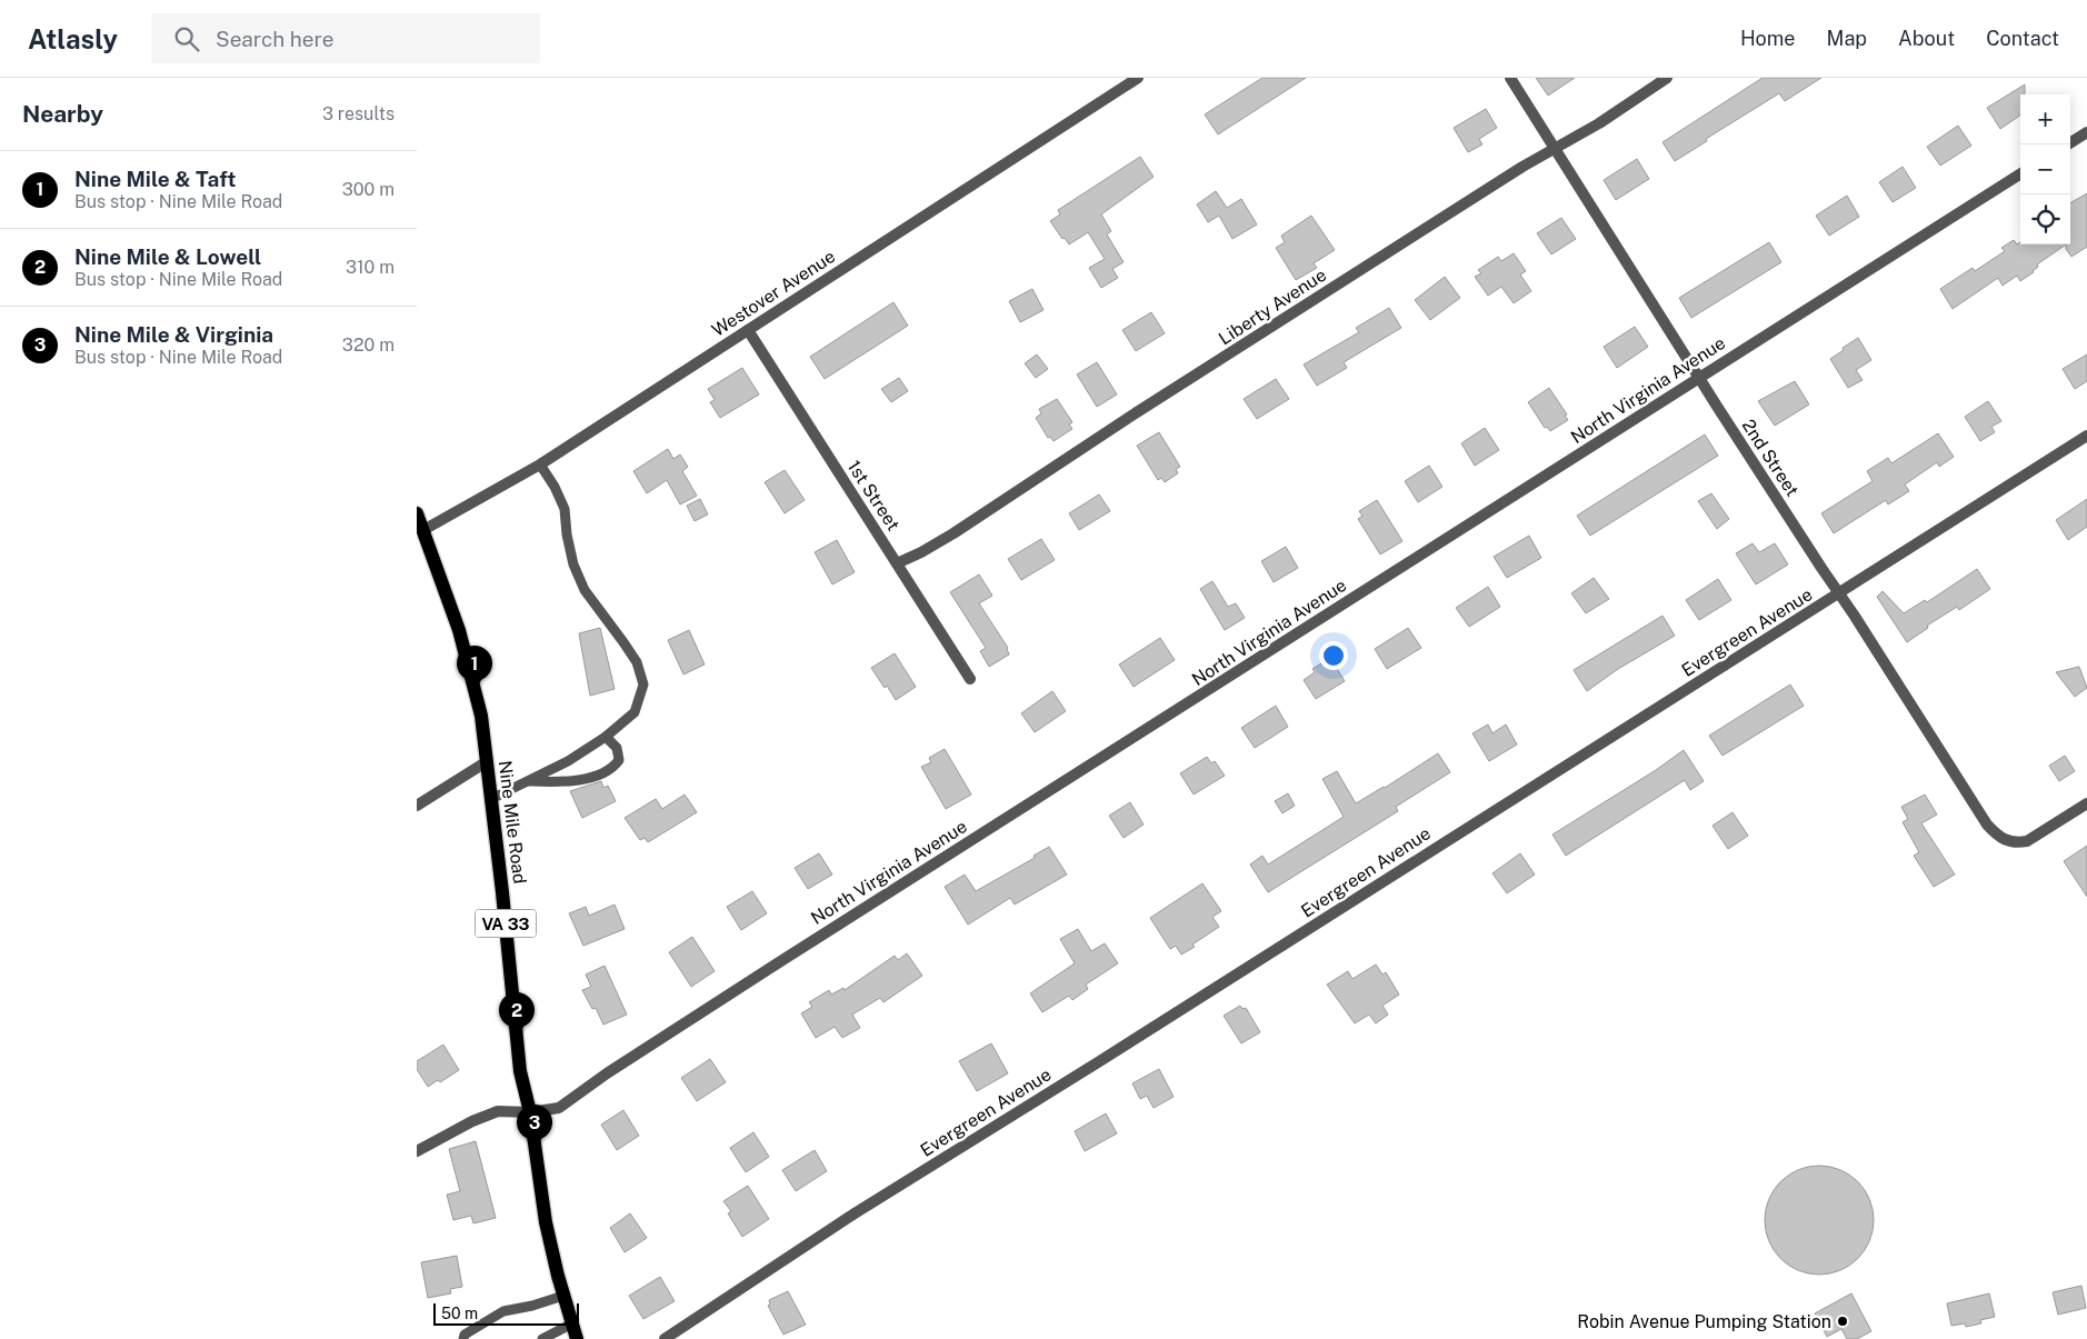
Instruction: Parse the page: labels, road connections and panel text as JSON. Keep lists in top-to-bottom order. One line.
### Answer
{"streets":{"main road":["Nine Mile Road","VA 33"],"street":["Westover Avenue","Liberty Avenue","North Virginia Avenue","2nd Street","1st Street","Evergreen Avenue"]},"crossings":[["Westover Avenue","1st Street"],["Westover Avenue","Nine Mile Road"],["Liberty Avenue","2nd Street"],["Liberty Avenue","1st Street"],["North Virginia Avenue","2nd Street"],["North Virginia Avenue","Nine Mile Road"],["2nd Street","Evergreen Avenue"]],"places":["Robin Avenue Pumping Station"],"scale_bar":"50 m","page":{"header":"Atlasly","search":"Search here","nav":["Home","Map","About","Contact"],"heading":["Nearby","3 results"],"map_buttons":["+","−"],"list":[{"mark":"1","name":"Nine Mile & Taft","note":"Bus stop · Nine Mile Road","value":"300 m"},{"mark":"2","name":"Nine Mile & Lowell","note":"Bus stop · Nine Mile Road","value":"310 m"},{"mark":"3","name":"Nine Mile & Virginia","note":"Bus stop · Nine Mile Road","value":"320 m"}],"pins":["1","2","3"],"scale":"50 m"}}
